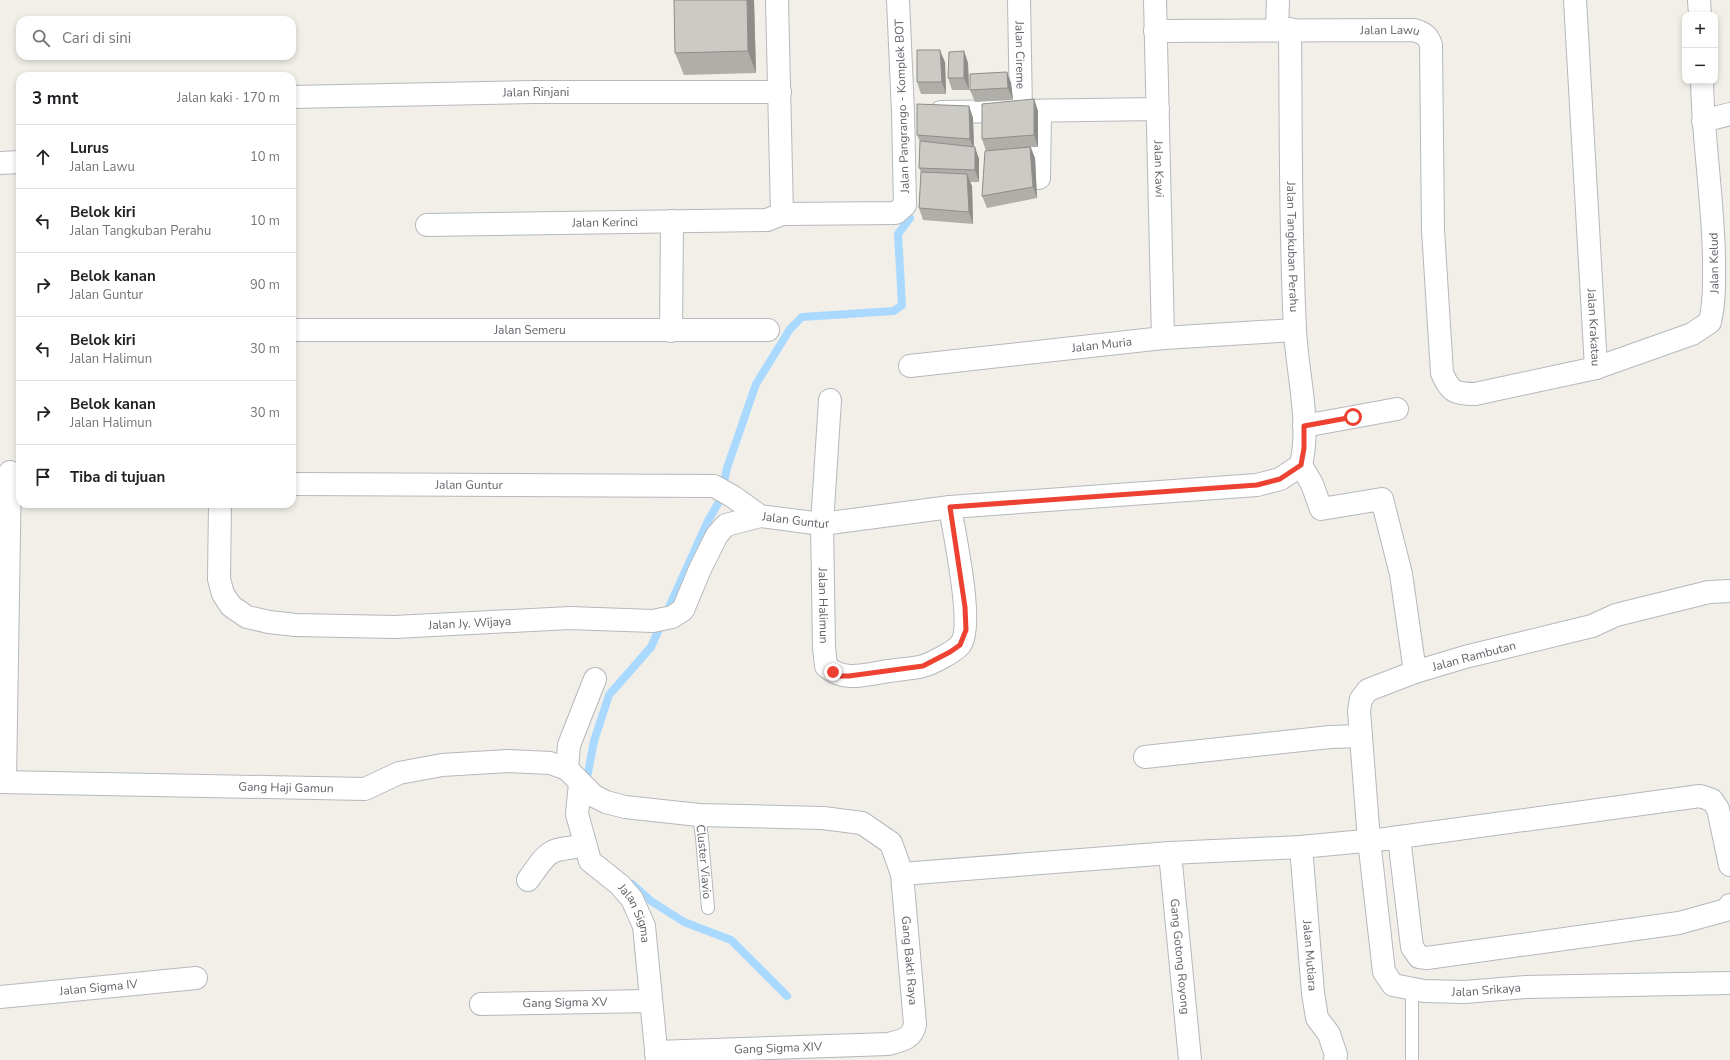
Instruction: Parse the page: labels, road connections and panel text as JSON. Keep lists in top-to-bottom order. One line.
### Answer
{"streets":{"street":["Jalan Lawu","Jalan Cireme","Jalan Rinjani","Jalan Pangrango - Komplek BOT","Jalan Kawi","Jalan Kerinci","Jalan Tangkuban Perahu","Jalan Kelud","Jalan Krakatau","Jalan Semeru","Jalan Muria","Jalan Guntur","Jalan Halimun","Jalan Jy. Wijaya","Jalan Rambutan","Gang Haji Gamun","Jalan Sigma","Jalan Mutiara","Gang Gotong Royong","Gang Bakti Raya","Jalan Sigma IV","Jalan Srikaya","Gang Sigma XV","Gang Sigma XIV"],"lane":["Cluster Viavio"]},"crossings":[["Jalan Lawu","Jalan Kawi"],["Jalan Lawu","Jalan Tangkuban Perahu"],["Jalan Lawu","Jalan Krakatau"],["Jalan Pangrango - Komplek BOT","Jalan Kerinci"],["Jalan Kawi","Jalan Muria"],["Jalan Tangkuban Perahu","Jalan Muria"],["Jalan Tangkuban Perahu","Jalan Guntur"],["Jalan Kelud","Jalan Krakatau"],["Jalan Guntur","Jalan Halimun"],["Jalan Guntur","Jalan Jy. Wijaya"],["Jalan Rambutan","Jalan Srikaya"],["Gang Haji Gamun","Jalan Sigma"],["Gang Haji Gamun","Gang Bakti Raya"],["Cluster Viavio","Gang Bakti Raya"],["Jalan Sigma","Gang Bakti Raya"],["Jalan Sigma","Gang Sigma XV"],["Jalan Sigma","Gang Sigma XIV"],["Gang Bakti Raya","Gang Sigma XIV"]],"page":{"map_buttons":["+","−"],"search":"Cari di sini","heading":["3 mnt","Jalan kaki · 170 m"],"list":[["Lurus","Jalan Lawu","10 m"],["Belok kiri","Jalan Tangkuban Perahu","10 m"],["Belok kanan","Jalan Guntur","90 m"],["Belok kiri","Jalan Halimun","30 m"],["Belok kanan","Jalan Halimun","30 m"],"Tiba di tujuan"]}}
